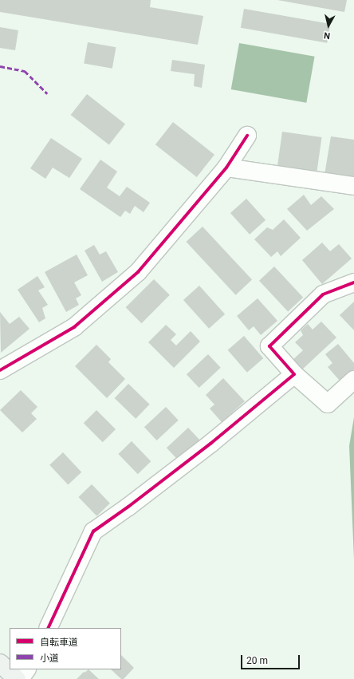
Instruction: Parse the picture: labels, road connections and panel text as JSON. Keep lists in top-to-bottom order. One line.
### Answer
{"legend":["自転車道","小道"],"scale_bar":"20 m","north":"bottom"}
